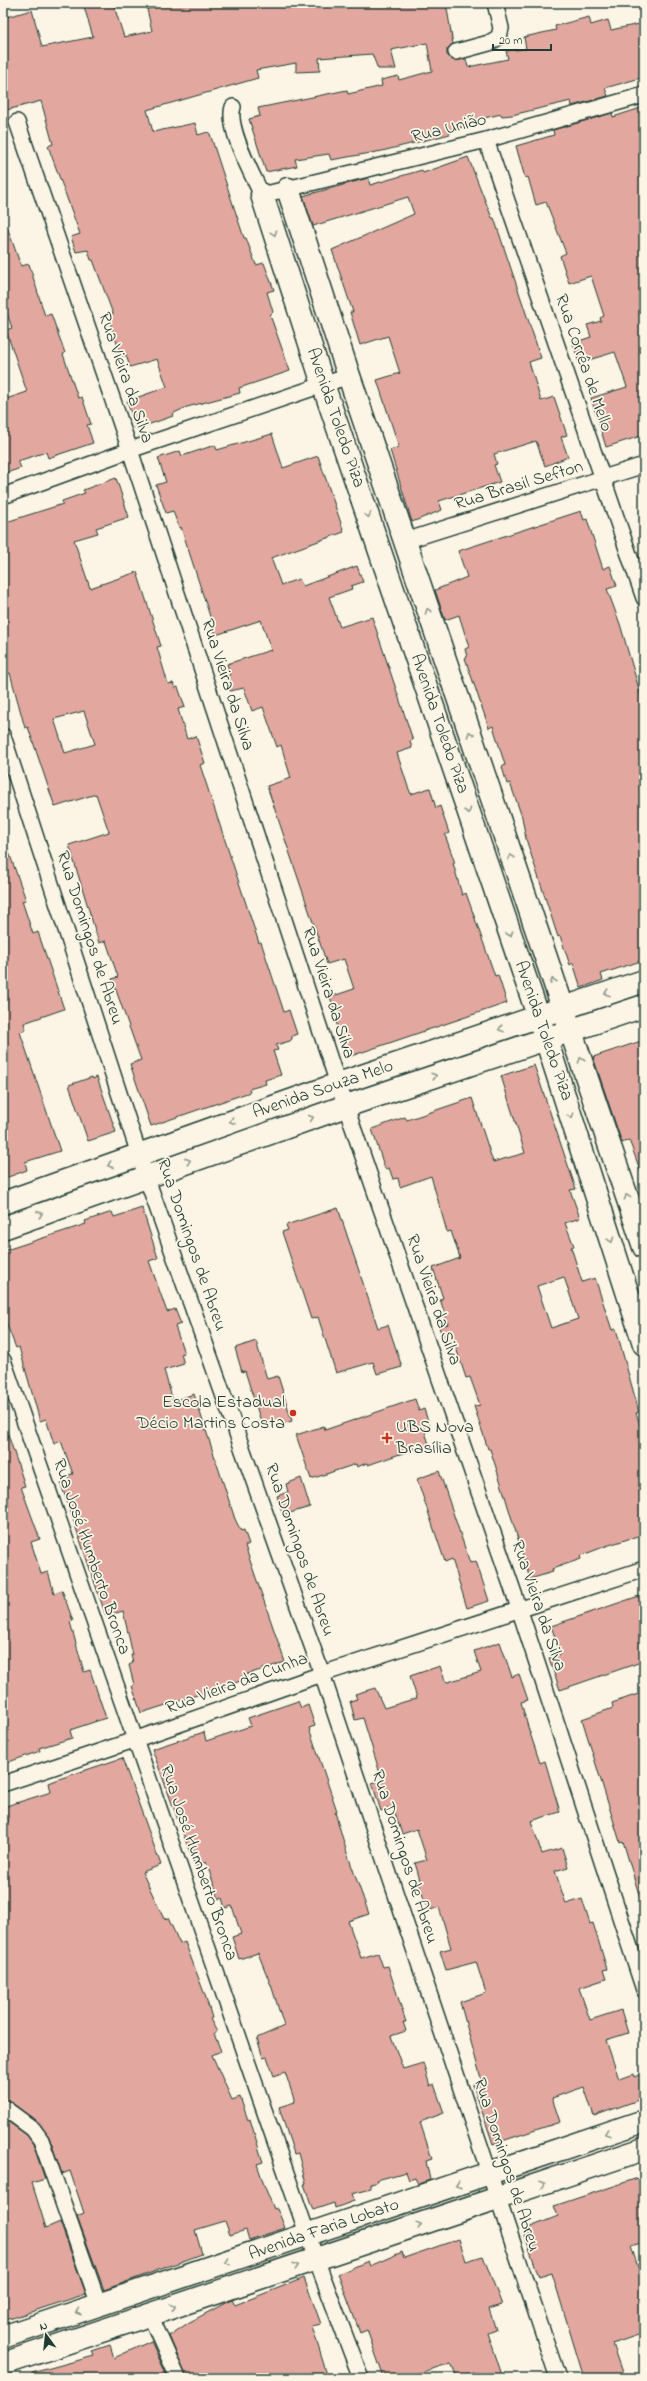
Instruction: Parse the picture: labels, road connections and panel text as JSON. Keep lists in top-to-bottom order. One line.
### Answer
{"streets":{"street":["Rua União","Rua Corrêa de Mello","Rua Vieira da Silva","Avenida Toledo Piza","Rua Brasil Sefton","Rua Domingos de Abreu","Avenida Souza Melo","Rua José Humberto Bronca","Rua Vieira da Cunha","Avenida Faria Lobato"]},"crossings":[["Rua União","Rua Corrêa de Mello"],["Rua União","Avenida Toledo Piza"],["Rua Corrêa de Mello","Rua Brasil Sefton"],["Rua Vieira da Silva","Avenida Souza Melo"],["Rua Vieira da Silva","Rua Vieira da Cunha"],["Avenida Toledo Piza","Rua Brasil Sefton"],["Avenida Toledo Piza","Avenida Souza Melo"],["Rua Domingos de Abreu","Avenida Souza Melo"],["Rua Domingos de Abreu","Rua Vieira da Cunha"],["Rua Domingos de Abreu","Avenida Faria Lobato"],["Rua José Humberto Bronca","Rua Vieira da Cunha"],["Rua José Humberto Bronca","Avenida Faria Lobato"]],"places":{"other":["Escola Estadual Décio Martins Costa"],"health":["UBS Nova Brasília"]},"scale_bar":"20 m","north":"top"}
